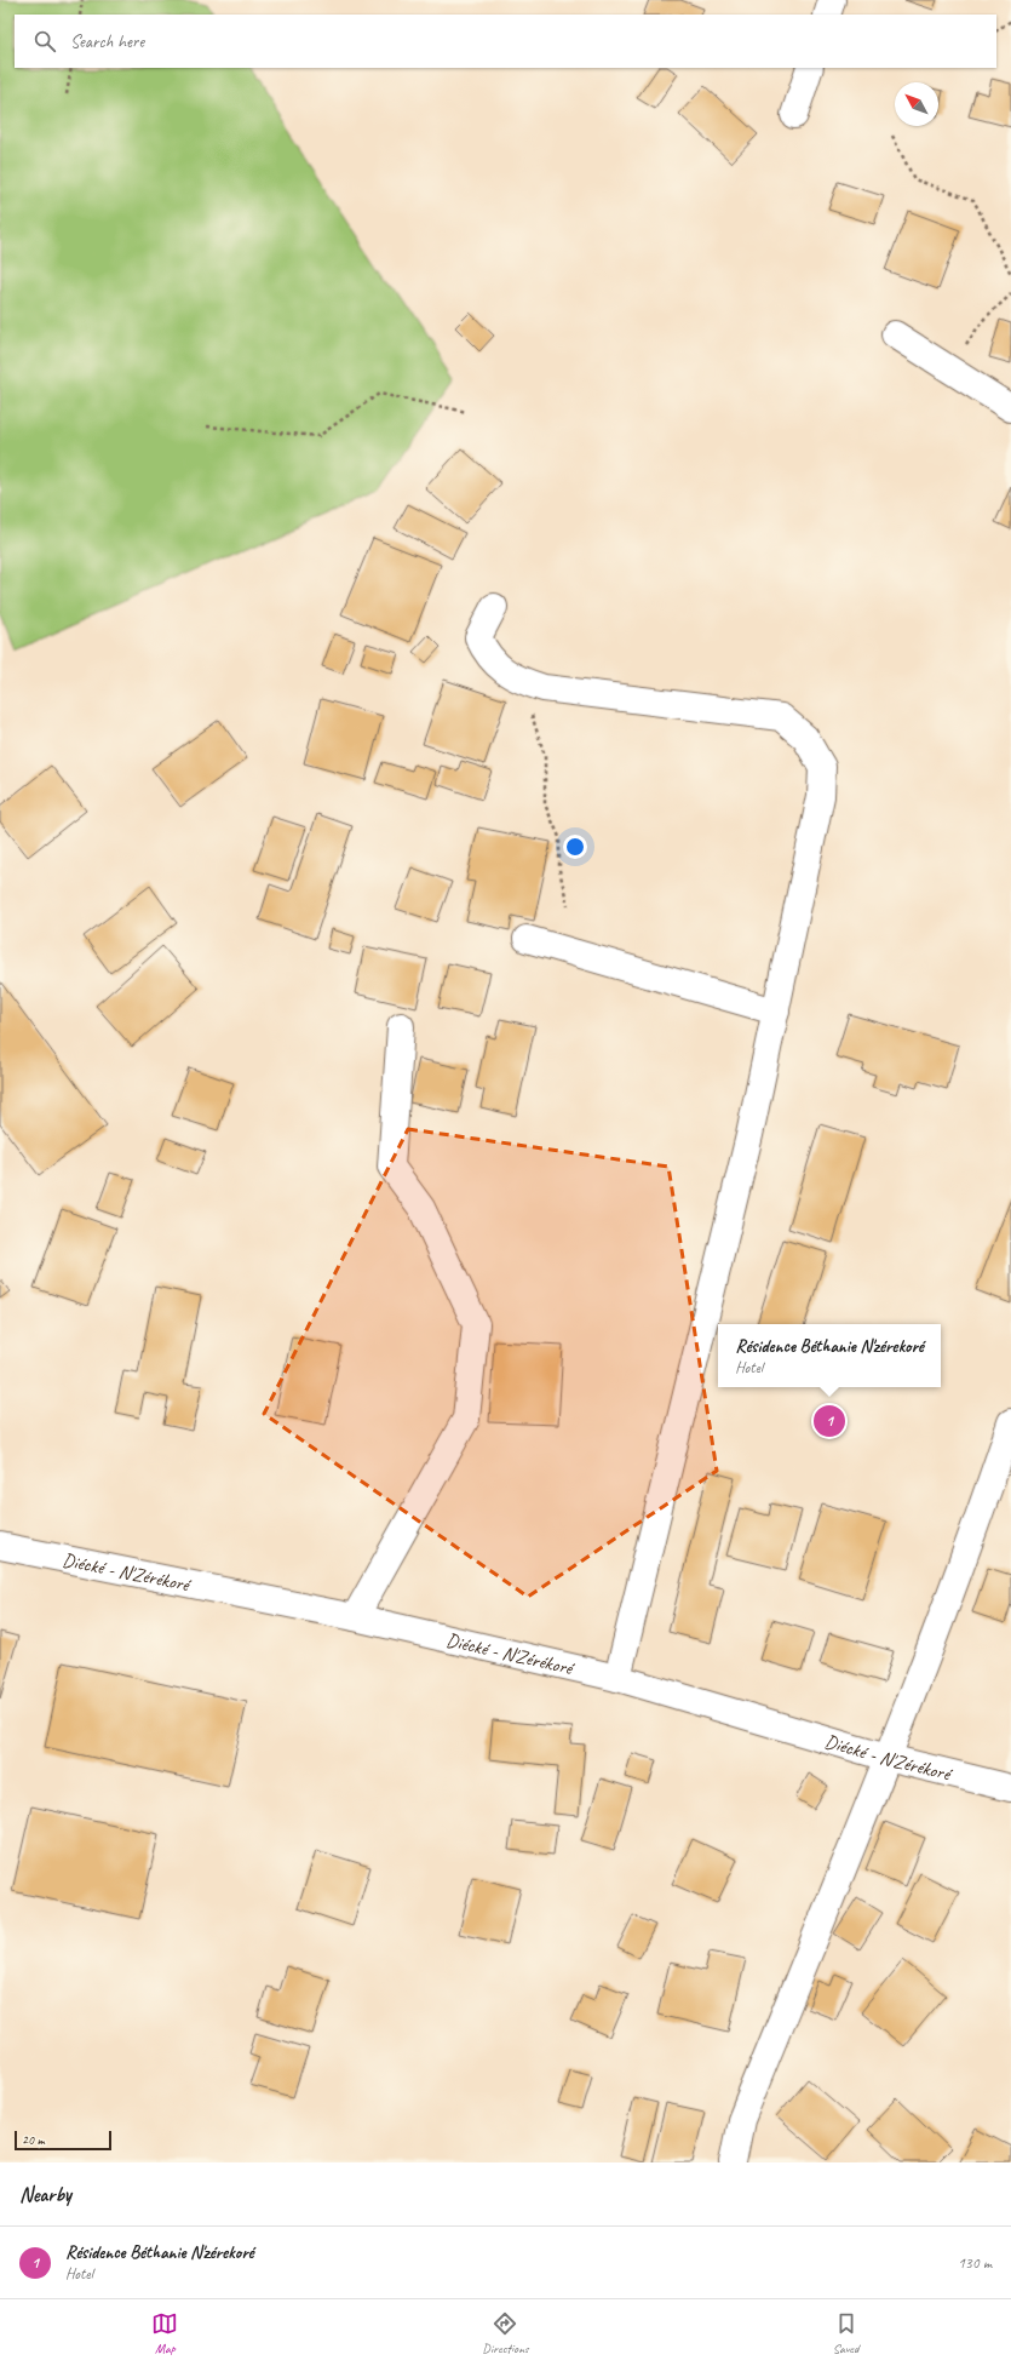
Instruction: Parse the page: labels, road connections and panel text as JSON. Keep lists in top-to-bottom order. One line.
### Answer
{"streets":{"main road":["Diécké - N'Zérékoré"]},"scale_bar":"20 m","north":"top left","page":{"search":"Search here","popup":["Résidence Béthanie N'zérekoré","Hotel"],"pins":"1","scale":"20 m","heading":"Nearby","list":[{"mark":"1","name":"Résidence Béthanie N'zérekoré","note":"Hotel","value":"130 m"}],"nav":["Map","Directions","Saved"]}}
